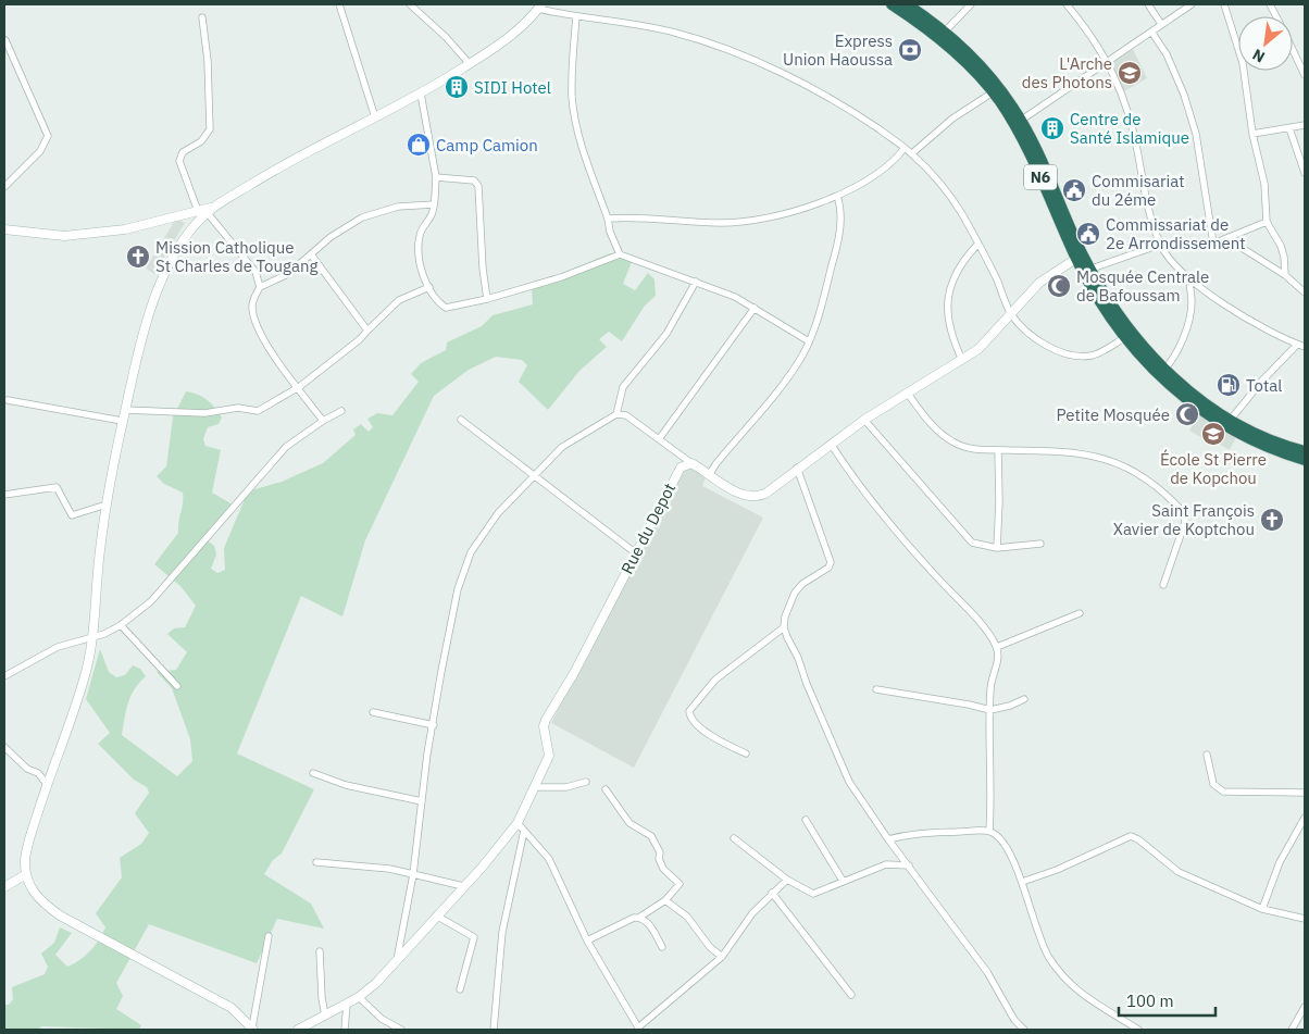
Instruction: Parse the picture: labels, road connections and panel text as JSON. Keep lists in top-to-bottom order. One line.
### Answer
{"streets":{"highway":["N6"],"street":["Rue du Depot"]},"places":{"bank":["Express Union Haoussa"],"school or university":["L'Arche des Photons","École St Pierre de Kopchou"],"building":["SIDI Hotel","Centre de Santé Islamique"],"shop":["Camp Camion"],"public building":["Commisariat du 2éme","Commissariat de 2e Arrondissement"],"church":["Mission Catholique St Charles de Tougang","Saint François Xavier de Koptchou"],"mosque":["Mosquée Centrale de Bafoussam","Petite Mosquée"],"fuel station":["Total"]},"scale_bar":"100 m","north":"bottom left"}
